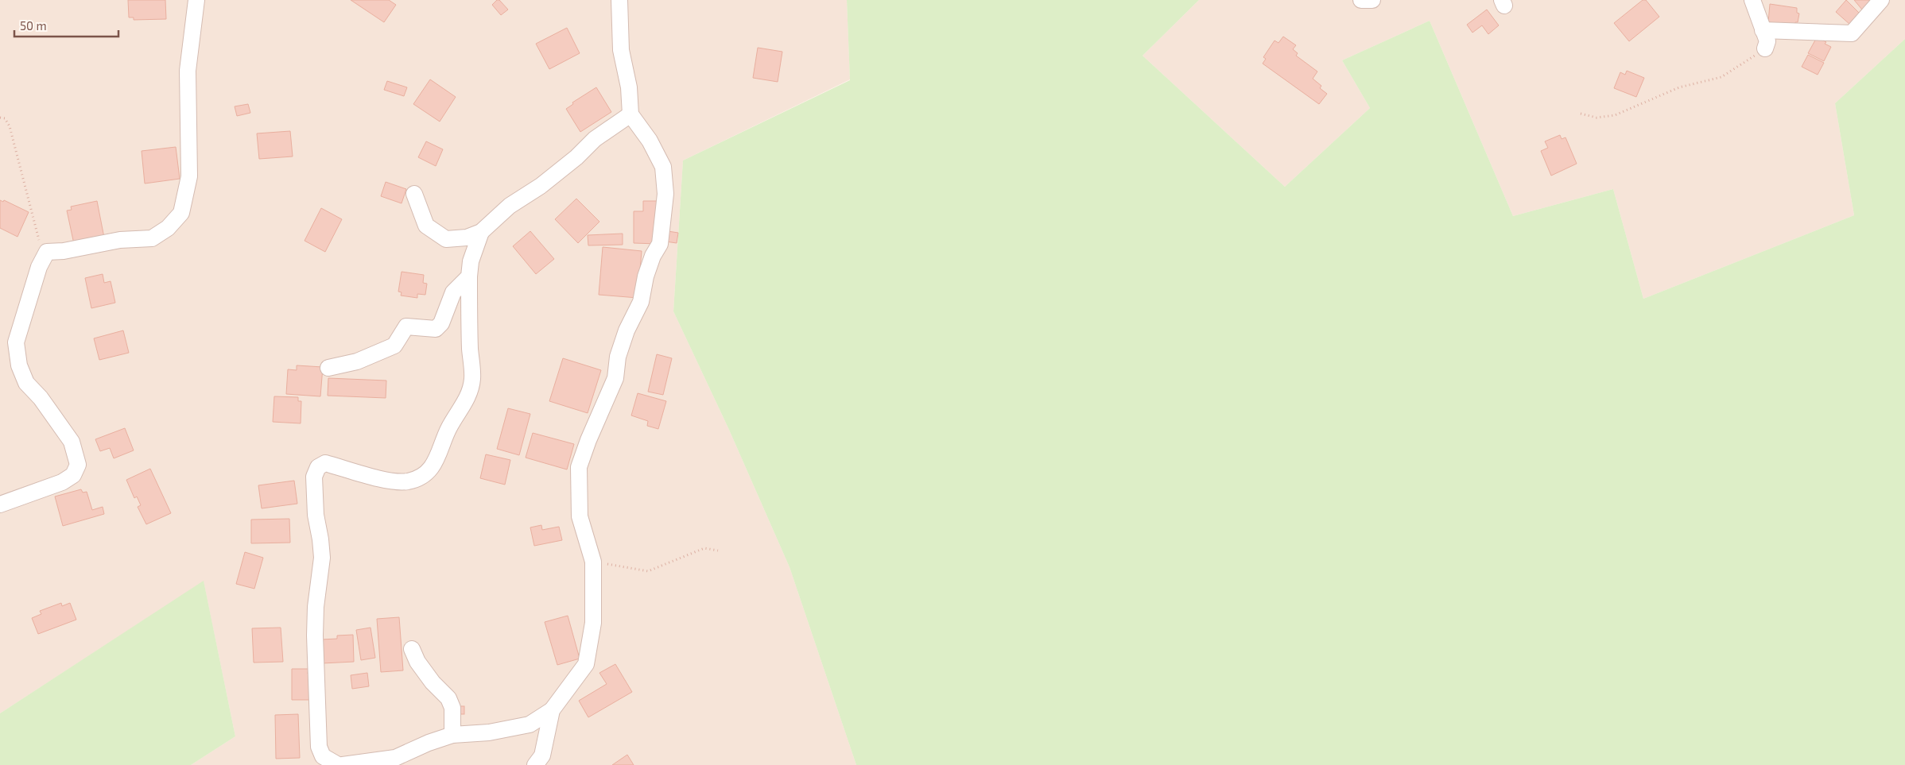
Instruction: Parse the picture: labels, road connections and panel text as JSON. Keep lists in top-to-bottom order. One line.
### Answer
{"scale_bar":"50 m"}
